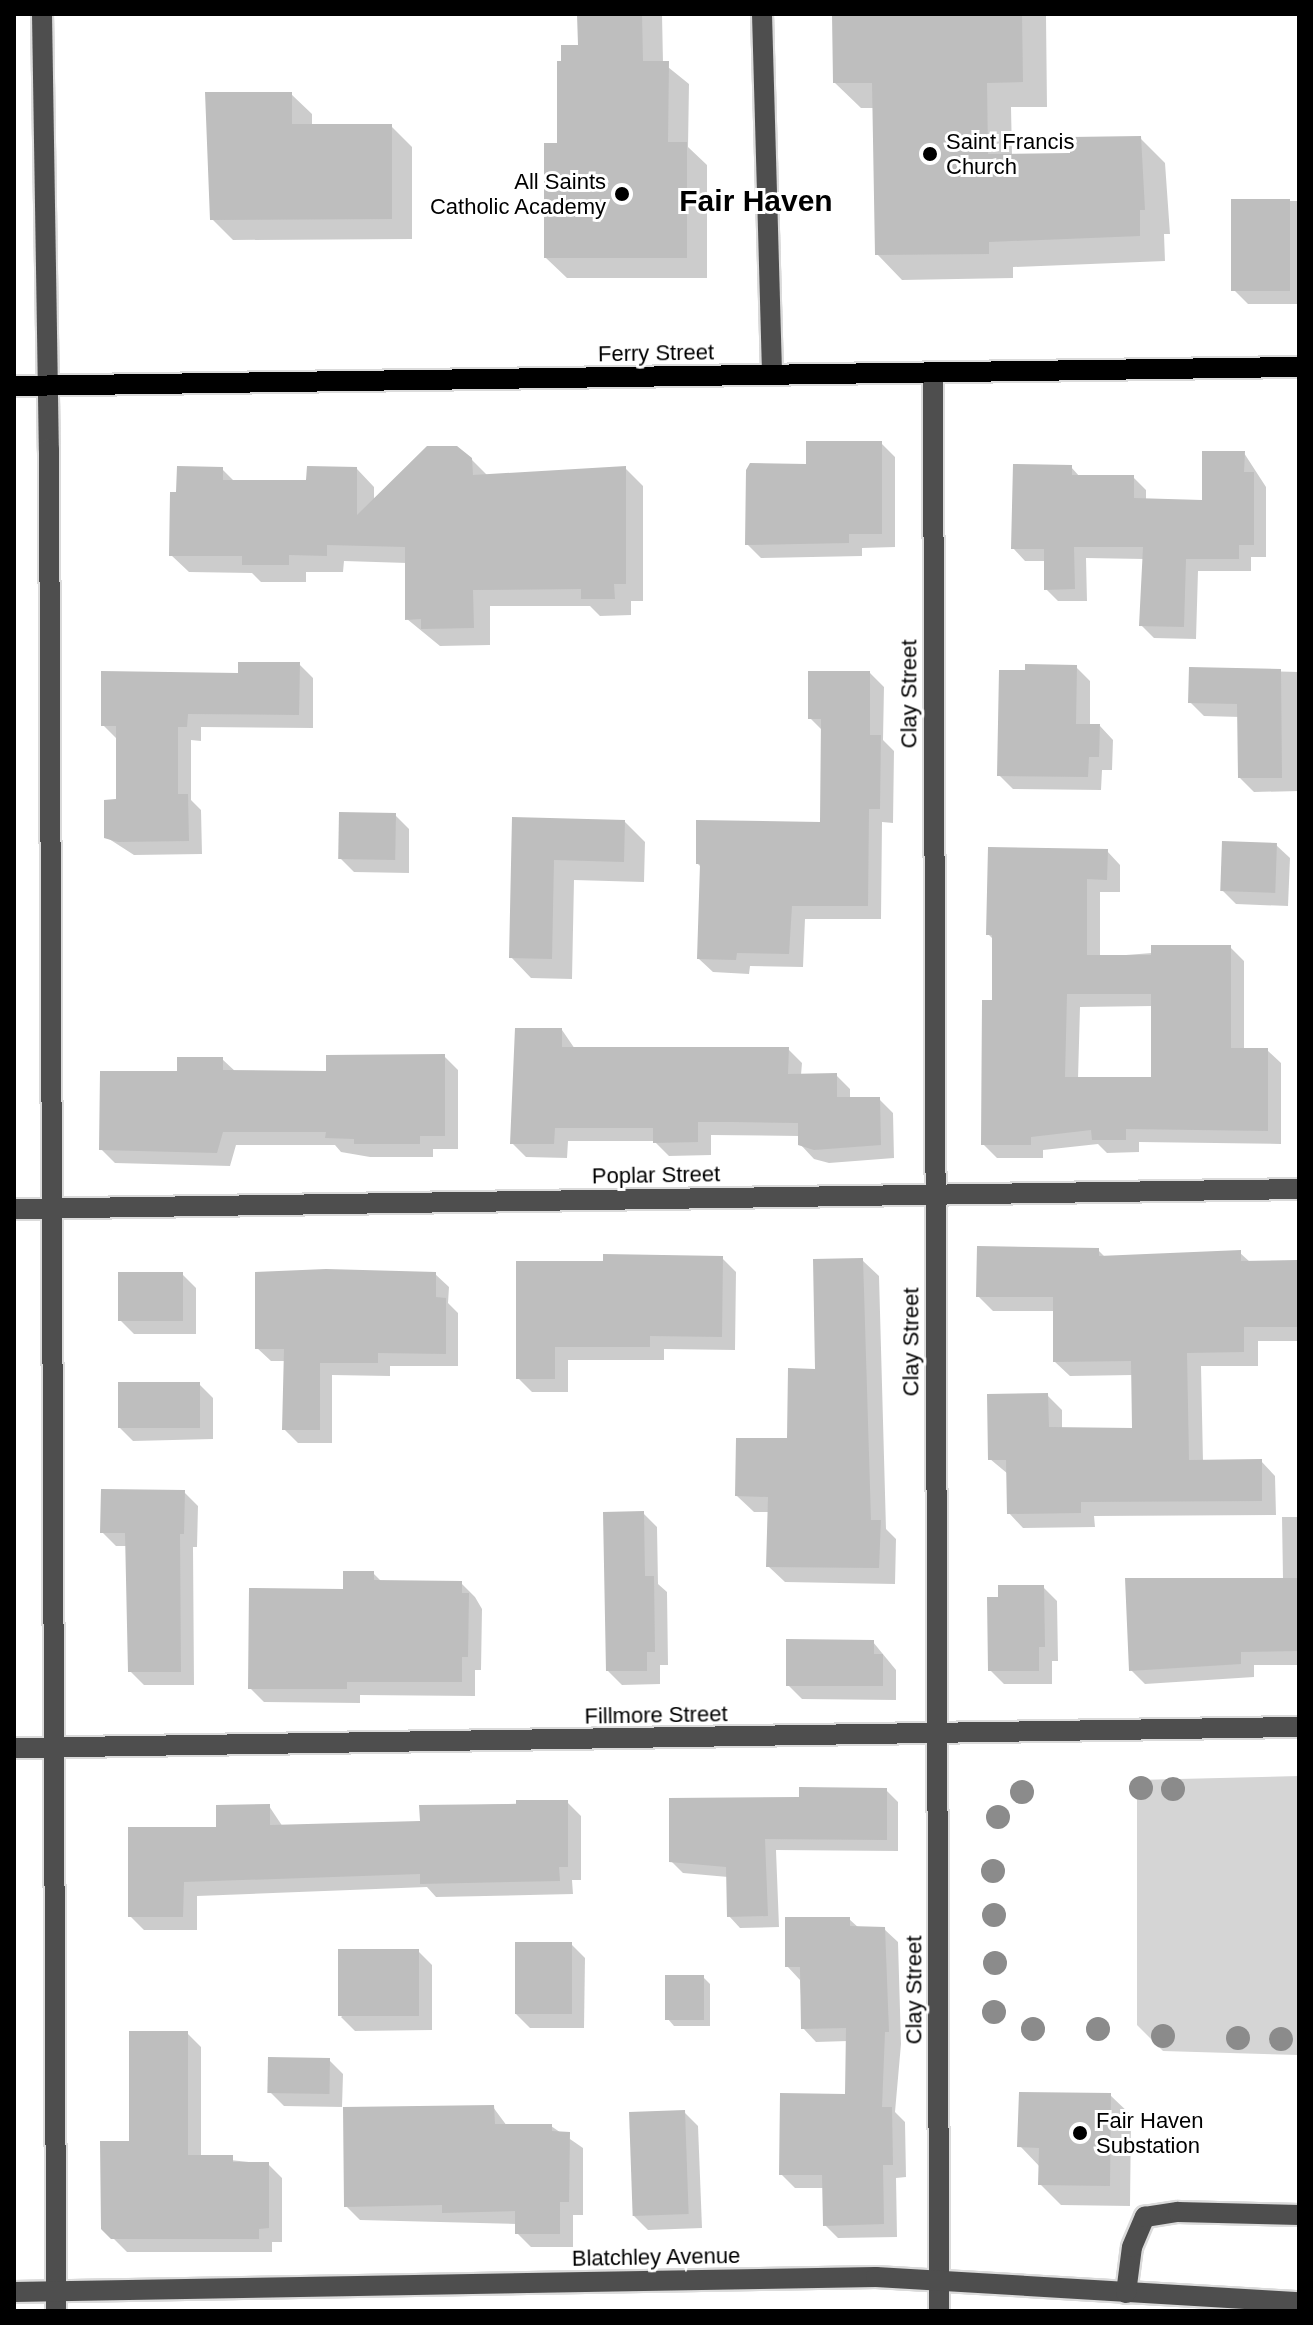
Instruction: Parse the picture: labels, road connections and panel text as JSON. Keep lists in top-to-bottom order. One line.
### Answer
{"streets":{"main road":["Ferry Street"],"street":["Clay Street","Poplar Street","Fillmore Street","Blatchley Avenue"]},"crossings":[["Ferry Street","Clay Street"],["Clay Street","Poplar Street"],["Clay Street","Fillmore Street"],["Clay Street","Blatchley Avenue"]],"districts":["Fair Haven"],"places":["Saint Francis Church","All Saints Catholic Academy","Fair Haven Substation"]}
